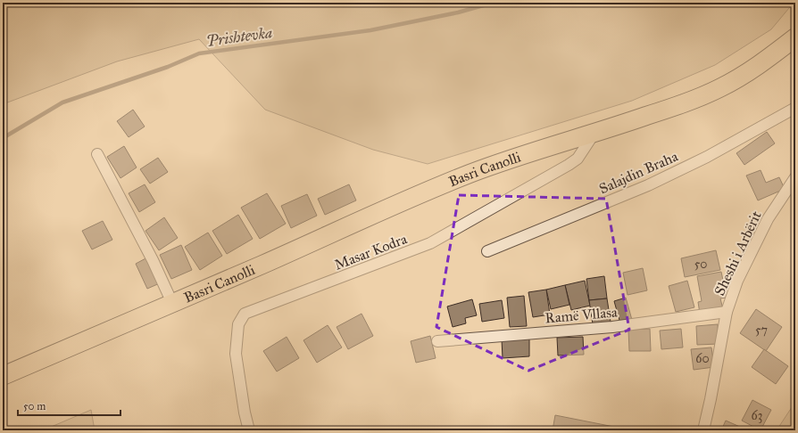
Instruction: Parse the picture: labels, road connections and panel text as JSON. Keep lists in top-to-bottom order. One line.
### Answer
{"streets":{"main road":["Basri Canolli"],"street":["Salajdin Braha","Masar Kodra","Sheshi i Arbërit","Ramë Vllasa"]},"crossings":[["Basri Canolli","Masar Kodra"],["Sheshi i Arbërit","Ramë Vllasa"]],"water":["Prishtevka"],"house_numbers":["50","57","60","63"],"scale_bar":"50 m"}
